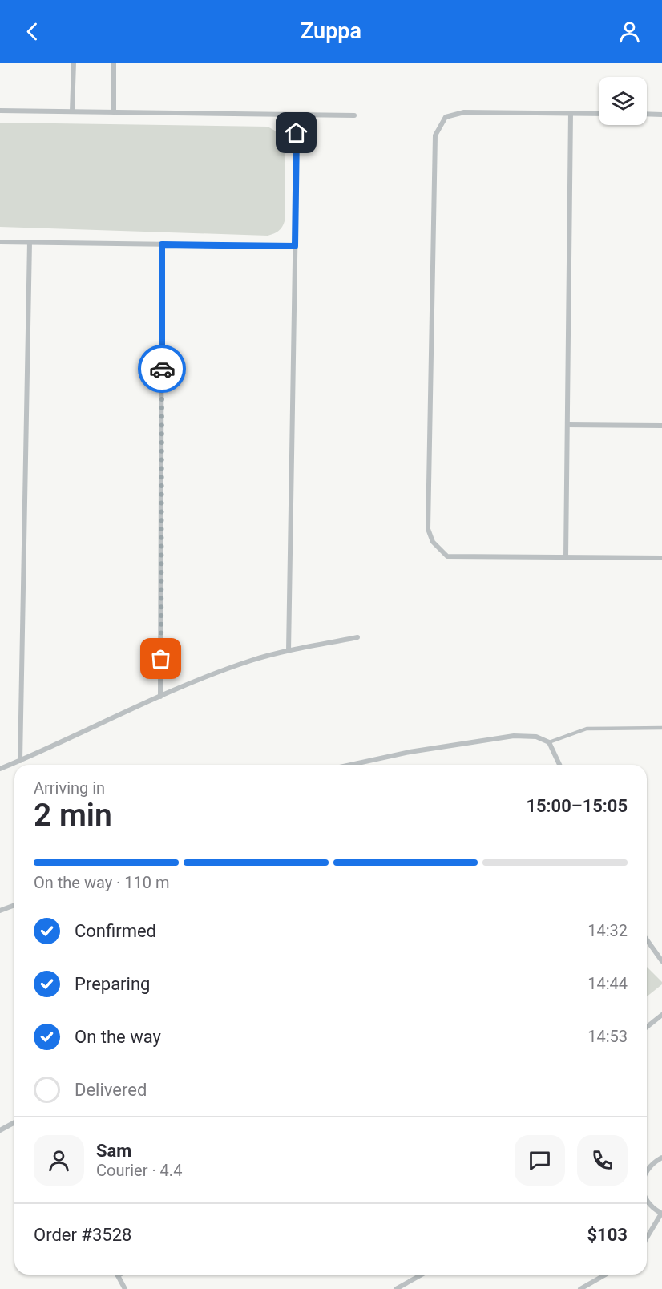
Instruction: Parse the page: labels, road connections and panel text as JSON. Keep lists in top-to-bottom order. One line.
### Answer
{"page":{"header":"Zuppa","heading":["2 min","Arriving in","15:00–15:05"],"panel":["Sam","Courier · 4.4","Order #3528","$103"],"bar":"On the way · 110 m","list":[["Confirmed","14:32"],["Preparing","14:44"],["On the way","14:53"],"Delivered"]}}
